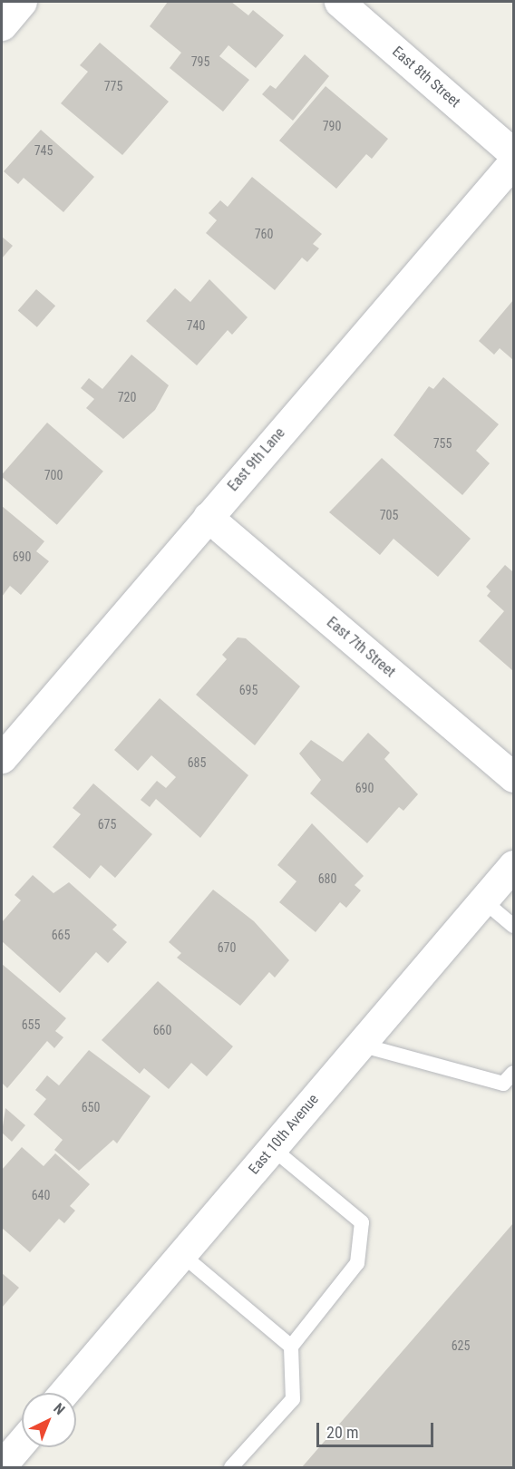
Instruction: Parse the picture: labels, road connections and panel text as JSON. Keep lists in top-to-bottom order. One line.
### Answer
{"streets":{"street":["East 8th Street","East 9th Lane","East 7th Street","East 10th Avenue"]},"crossings":[["East 9th Lane","East 7th Street"]],"house_numbers":["795","775","790","745","760","740","720","755","700","705","690","695","685","690","675","680","665","670","655","660","650","640","625"],"scale_bar":"20 m","north":"top right"}
